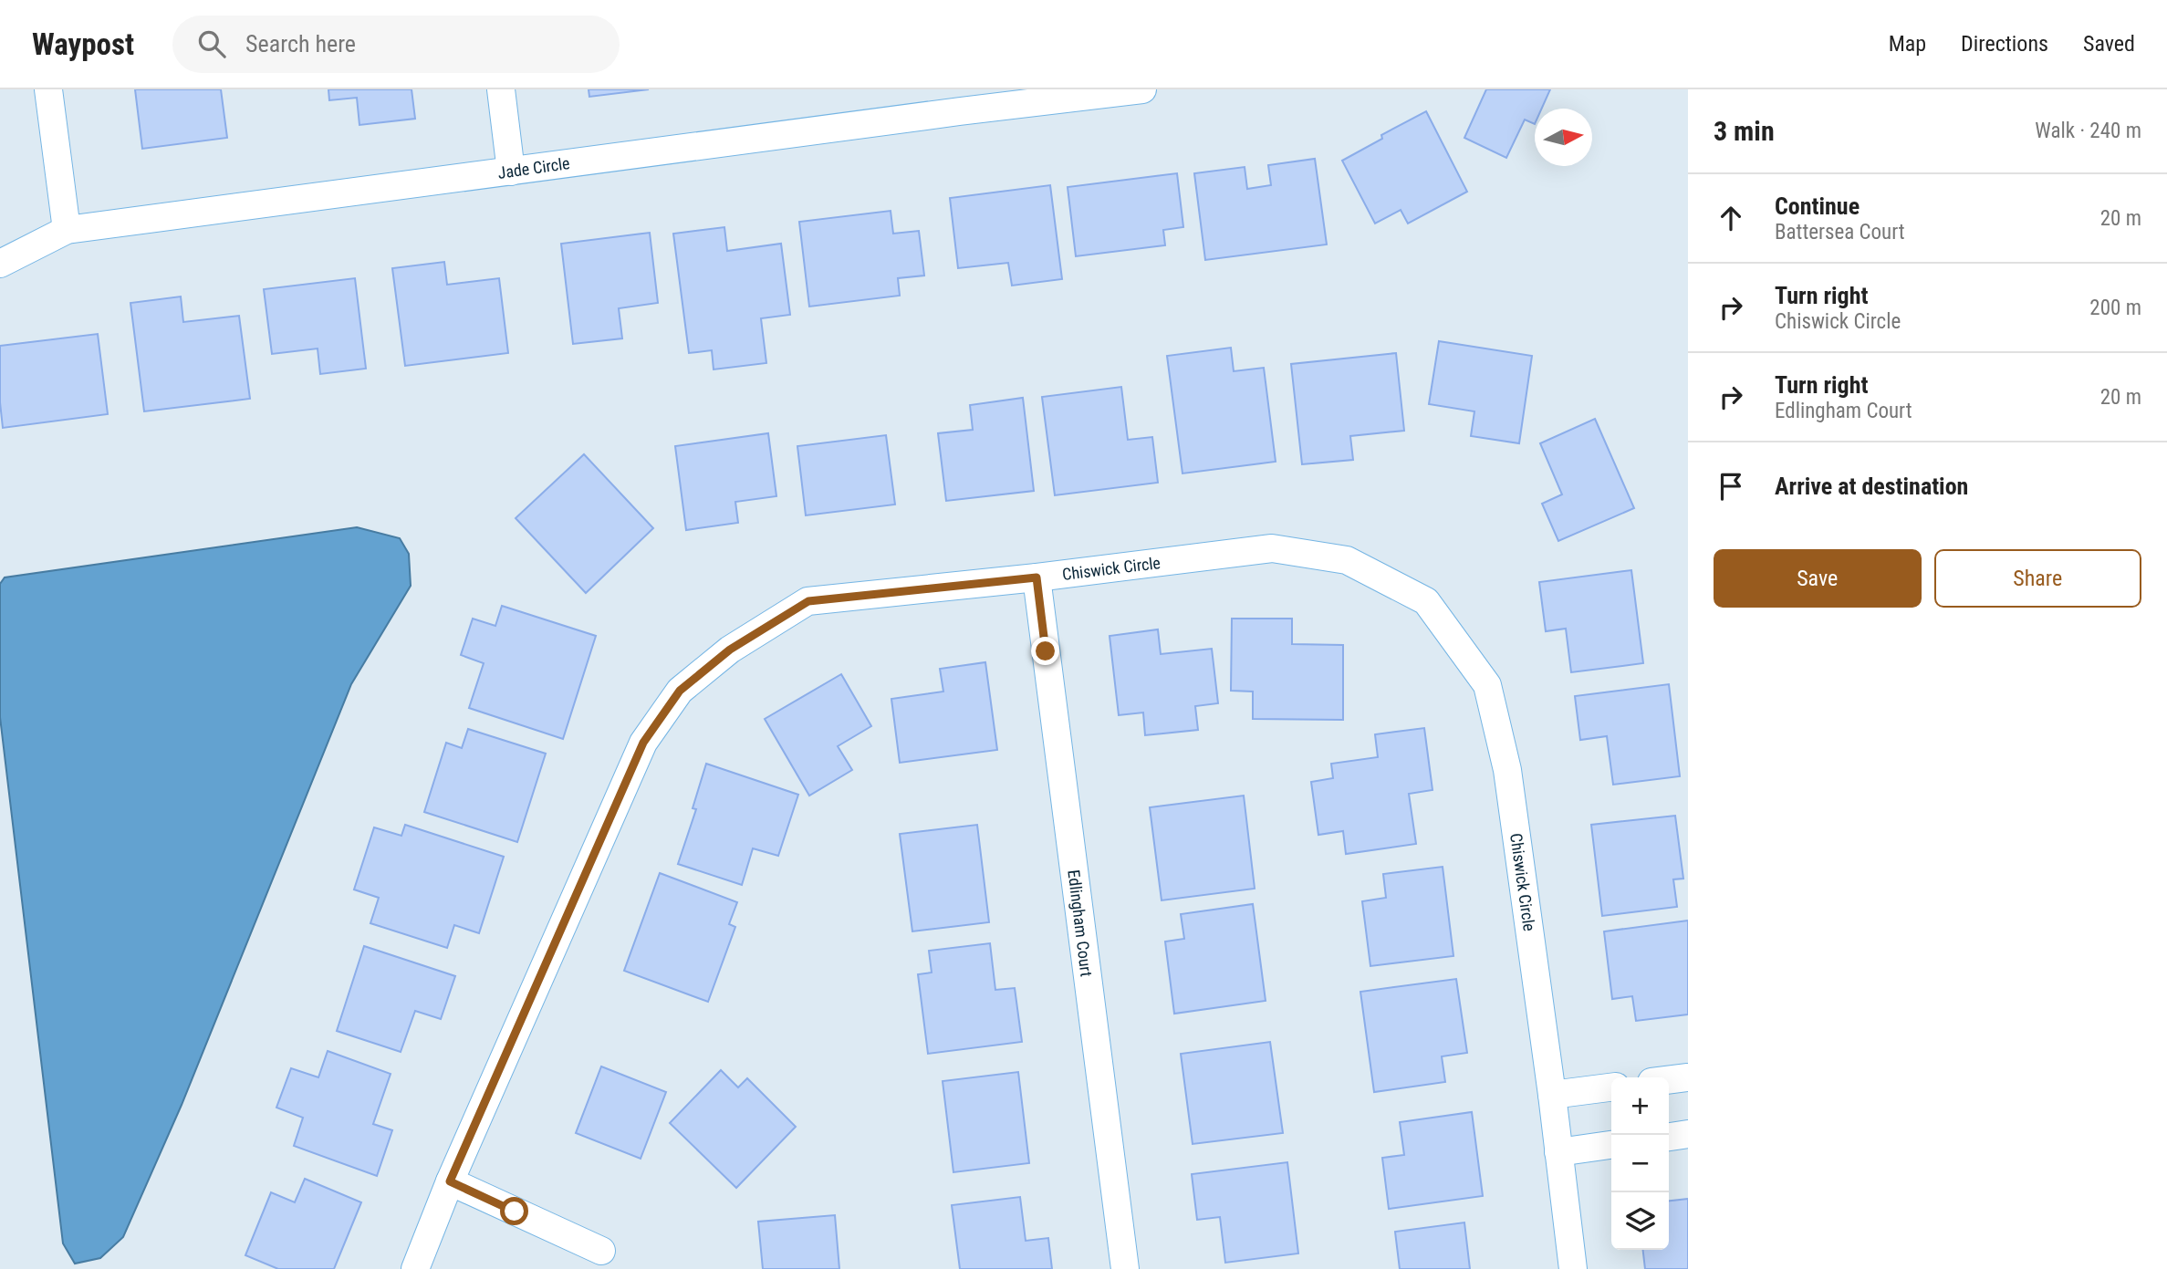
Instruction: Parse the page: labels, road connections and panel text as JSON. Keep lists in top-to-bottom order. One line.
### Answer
{"streets":{"street":["Jade Circle","Chiswick Circle","Edlingham Court"]},"crossings":[["Chiswick Circle","Edlingham Court"]],"north":"right","page":{"header":"Waypost","search":"Search here","nav":["Map","Directions","Saved"],"heading":["3 min","Walk · 240 m"],"list":[["Continue","Battersea Court","20 m"],["Turn right","Chiswick Circle","200 m"],["Turn right","Edlingham Court","20 m"],"Arrive at destination"],"buttons":["Save","Share"],"map_buttons":["+","−"]}}
